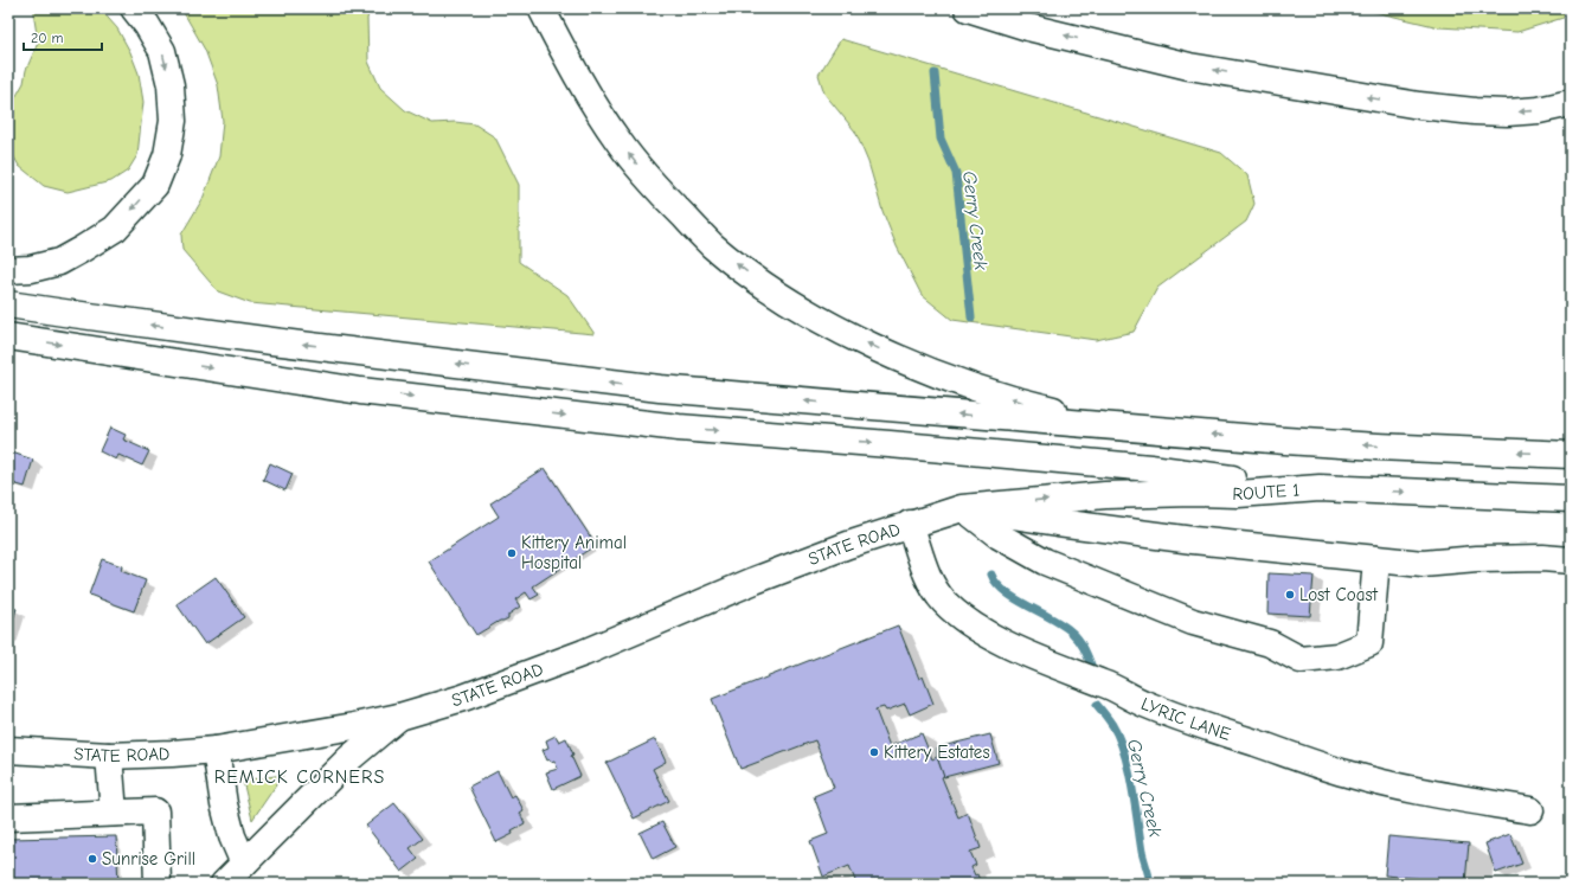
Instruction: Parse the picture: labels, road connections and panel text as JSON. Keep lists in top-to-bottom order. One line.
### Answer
{"streets":{"main road":["ROUTE 1","STATE ROAD","LYRIC LANE"]},"crossings":[["ROUTE 1","STATE ROAD"],["STATE ROAD","LYRIC LANE"]],"districts":["REMICK CORNERS"],"water":["Gerry Creek"],"places":["Kittery Animal Hospital","Lost Coast","Kittery Estates","Sunrise Grill"],"scale_bar":"20 m"}
